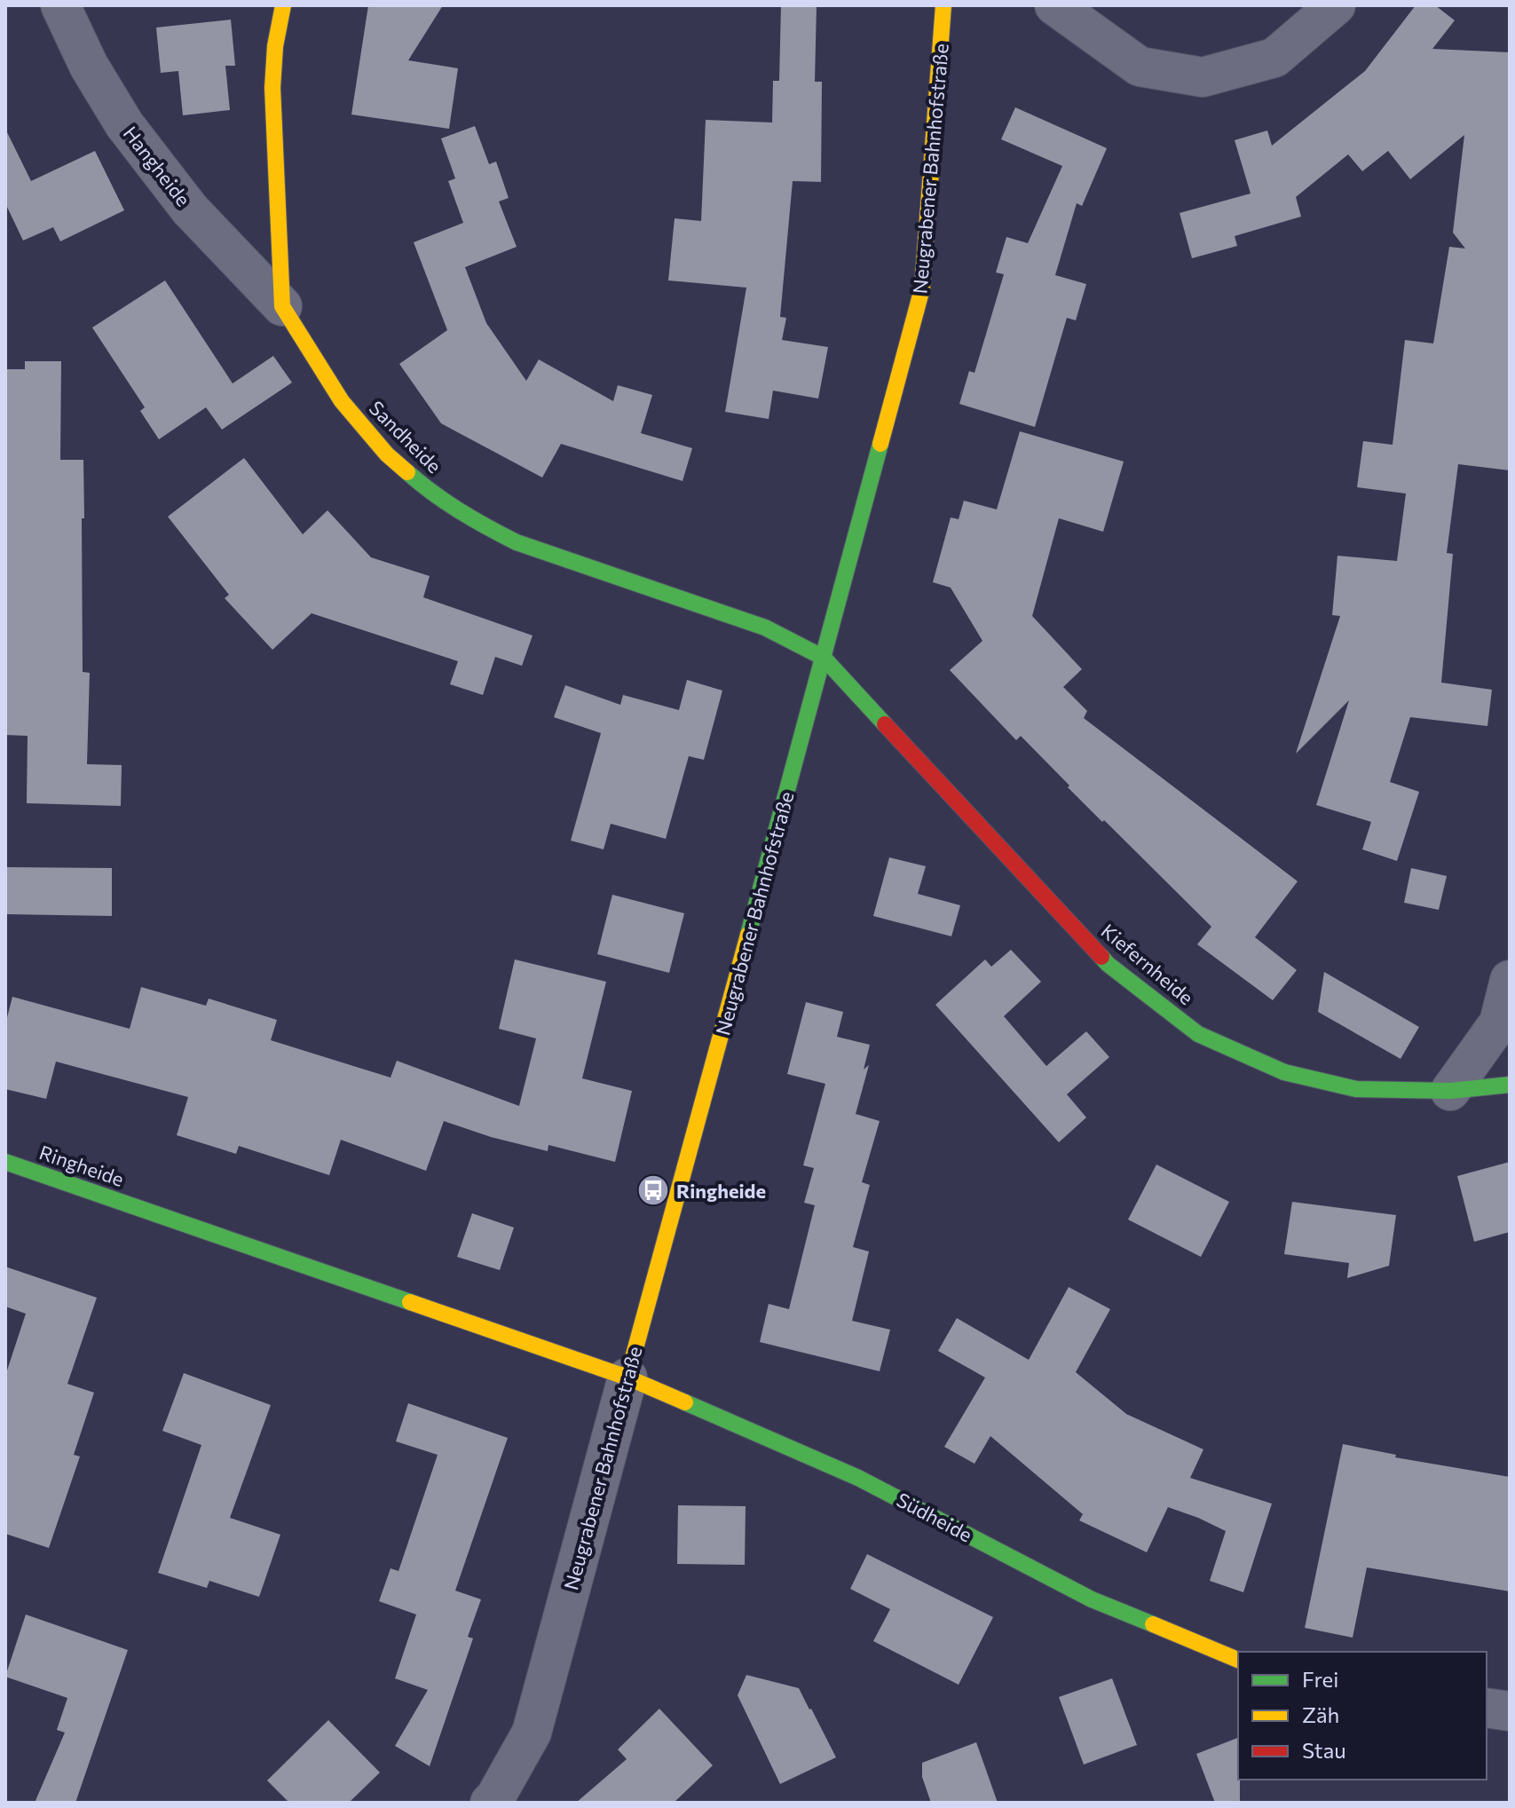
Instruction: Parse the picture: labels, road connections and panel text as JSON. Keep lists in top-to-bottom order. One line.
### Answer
{"streets":{"street":["Hangheide","Neugrabener Bahnhofstraße","Sandheide","Kiefernheide","Ringheide","Südheide"]},"crossings":[["Hangheide","Sandheide"],["Neugrabener Bahnhofstraße","Sandheide"],["Neugrabener Bahnhofstraße","Kiefernheide"],["Neugrabener Bahnhofstraße","Ringheide"],["Neugrabener Bahnhofstraße","Südheide"],["Sandheide","Kiefernheide"],["Ringheide","Südheide"]],"places":{"bus stop":["Ringheide"]},"legend":["Frei","Zäh","Stau"]}
